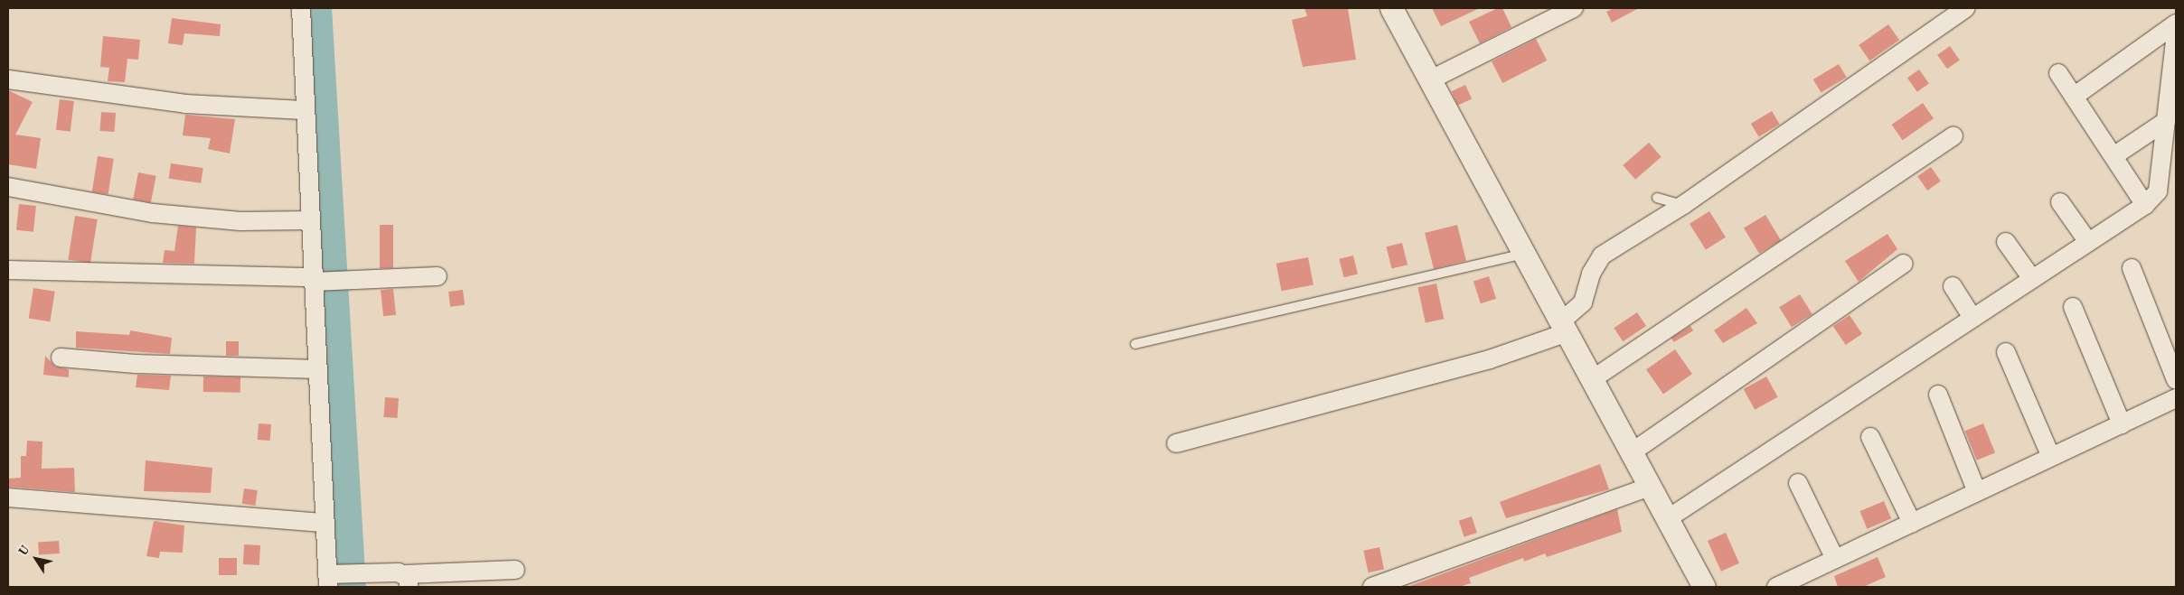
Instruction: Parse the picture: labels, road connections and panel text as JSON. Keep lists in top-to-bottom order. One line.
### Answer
{"north":"top left"}
